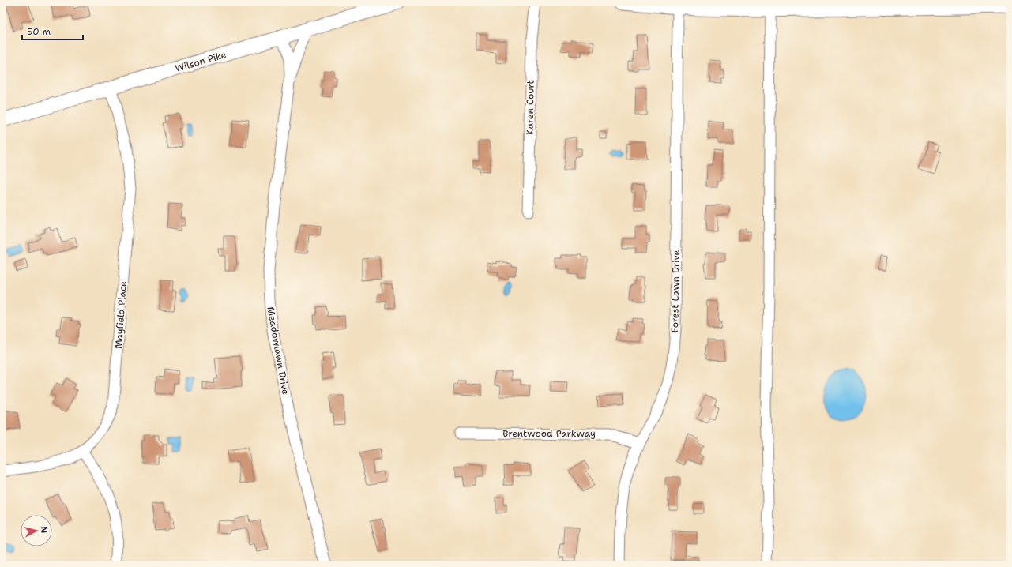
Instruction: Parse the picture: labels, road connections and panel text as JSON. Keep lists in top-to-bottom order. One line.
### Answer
{"streets":{"main road":["Wilson Pike"],"street":["Karen Court","Forest Lawn Drive","Mayfield Place","Meadowlawn Drive","Brentwood Parkway"]},"crossings":[["Wilson Pike","Mayfield Place"],["Wilson Pike","Meadowlawn Drive"],["Forest Lawn Drive","Brentwood Parkway"]],"scale_bar":"50 m","north":"right"}
